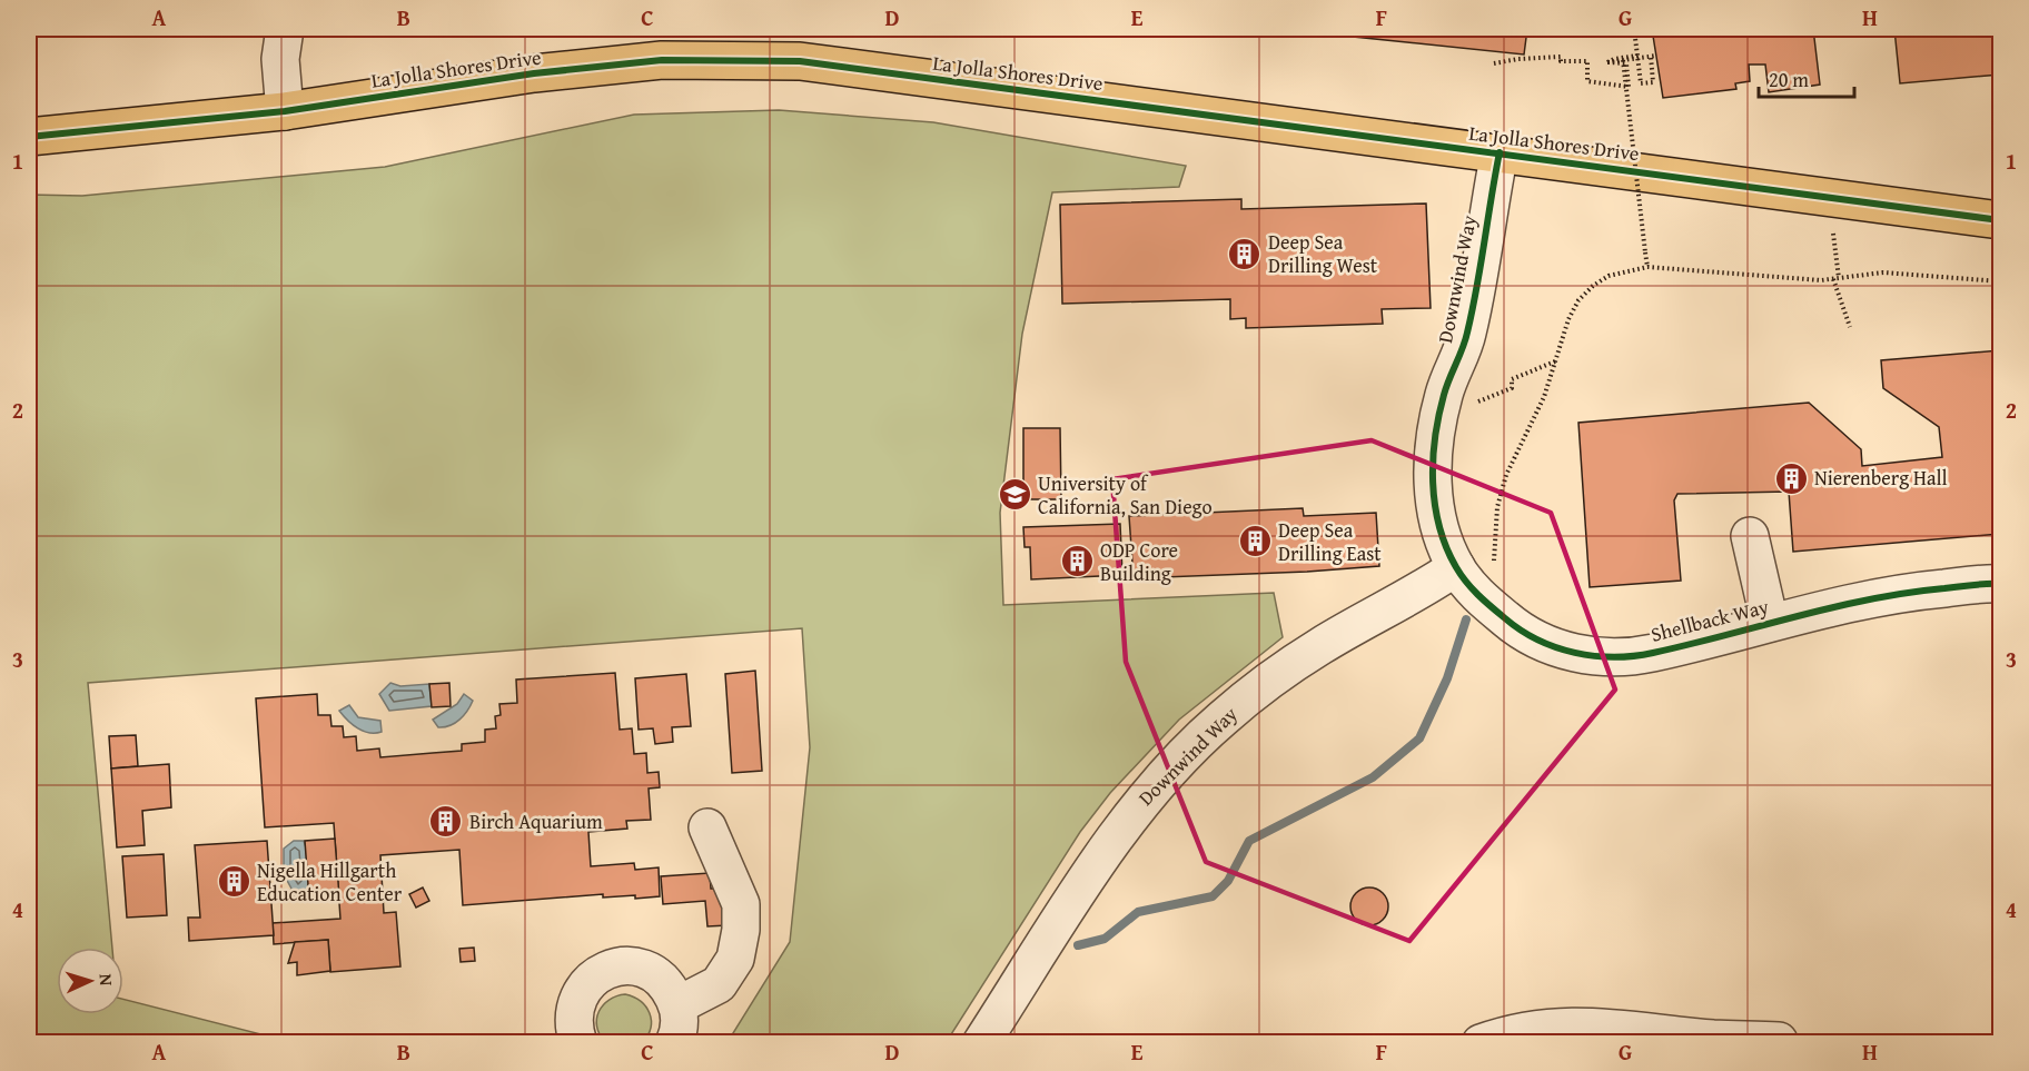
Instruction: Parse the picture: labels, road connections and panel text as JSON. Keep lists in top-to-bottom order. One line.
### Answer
{"streets":{"main road":["La Jolla Shores Drive"],"street":["Downwind Way","Shellback Way"]},"crossings":[["La Jolla Shores Drive","Downwind Way"],["Downwind Way","Shellback Way"]],"places":{"building":["Deep Sea Drilling West","Nierenberg Hall","Deep Sea Drilling East","ODP Core Building","Birch Aquarium","Nigella Hillgarth Education Center"],"school or university":["University of California, San Diego"]},"scale_bar":"20 m","north":"right","grid":{"columns":["A","B","C","D","E","F","G","H"],"rows":["1","2","3","4"]}}
